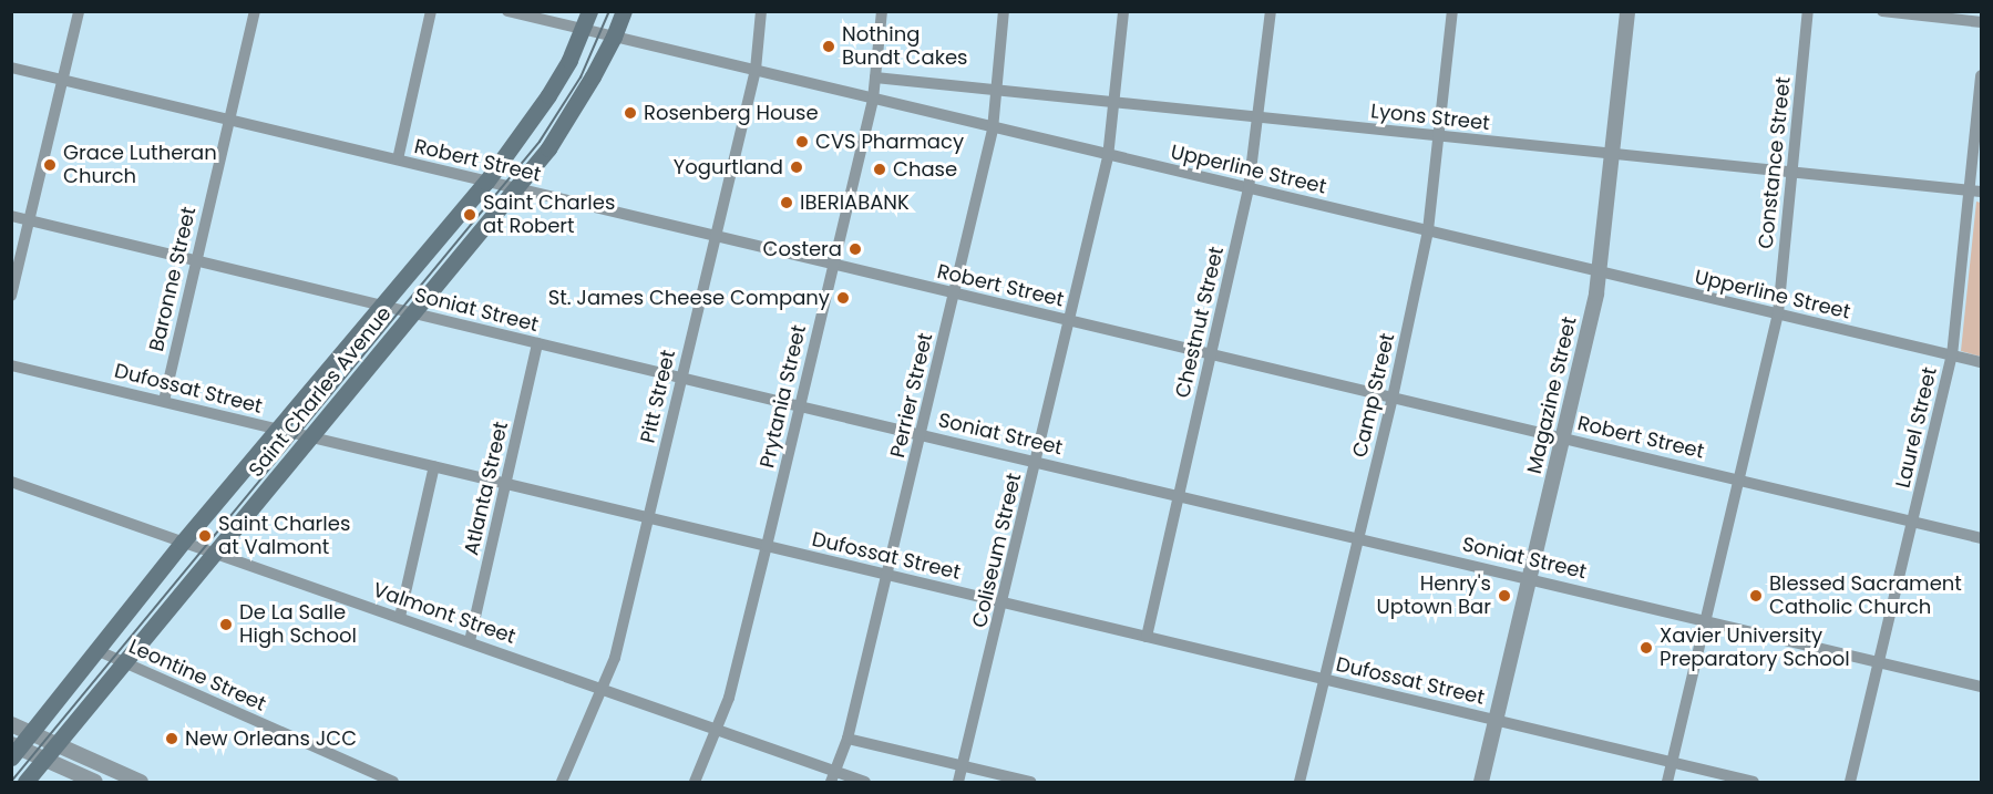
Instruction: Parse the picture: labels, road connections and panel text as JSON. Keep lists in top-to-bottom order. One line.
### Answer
{"streets":{"main road":["Saint Charles Avenue"],"street":["Lyons Street","Robert Street","Constance Street","Upperline Street","Baronne Street","Soniat Street","Chestnut Street","Dufossat Street","Perrier Street","Camp Street","Magazine Street","Pitt Street","Prytania Street","Laurel Street","Atlanta Street","Coliseum Street","Valmont Street","Leontine Street"]},"crossings":[["Lyons Street","Constance Street"],["Lyons Street","Chestnut Street"],["Lyons Street","Perrier Street"],["Lyons Street","Camp Street"],["Lyons Street","Magazine Street"],["Lyons Street","Prytania Street"],["Lyons Street","Laurel Street"],["Lyons Street","Coliseum Street"],["Robert Street","Constance Street"],["Robert Street","Baronne Street"],["Robert Street","Chestnut Street"],["Robert Street","Saint Charles Avenue"],["Robert Street","Perrier Street"],["Robert Street","Camp Street"],["Robert Street","Magazine Street"],["Robert Street","Pitt Street"],["Robert Street","Prytania Street"],["Robert Street","Laurel Street"],["Robert Street","Coliseum Street"],["Constance Street","Upperline Street"],["Constance Street","Soniat Street"],["Constance Street","Dufossat Street"],["Upperline Street","Chestnut Street"],["Upperline Street","Saint Charles Avenue"],["Upperline Street","Perrier Street"],["Upperline Street","Camp Street"],["Upperline Street","Magazine Street"],["Upperline Street","Pitt Street"],["Upperline Street","Prytania Street"],["Upperline Street","Laurel Street"],["Upperline Street","Coliseum Street"],["Baronne Street","Soniat Street"],["Baronne Street","Dufossat Street"],["Soniat Street","Chestnut Street"],["Soniat Street","Saint Charles Avenue"],["Soniat Street","Perrier Street"],["Soniat Street","Camp Street"],["Soniat Street","Magazine Street"],["Soniat Street","Pitt Street"],["Soniat Street","Prytania Street"],["Soniat Street","Laurel Street"],["Soniat Street","Atlanta Street"],["Soniat Street","Coliseum Street"],["Chestnut Street","Dufossat Street"],["Dufossat Street","Saint Charles Avenue"],["Dufossat Street","Perrier Street"],["Dufossat Street","Camp Street"],["Dufossat Street","Magazine Street"],["Dufossat Street","Pitt Street"],["Dufossat Street","Prytania Street"],["Dufossat Street","Atlanta Street"],["Dufossat Street","Coliseum Street"],["Saint Charles Avenue","Valmont Street"],["Saint Charles Avenue","Leontine Street"],["Perrier Street","Valmont Street"],["Pitt Street","Valmont Street"],["Prytania Street","Valmont Street"],["Atlanta Street","Valmont Street"]],"places":["Nothing Bundt Cakes","Rosenberg House","CVS Pharmacy","Grace Lutheran Church","Yogurtland","Chase","IBERIABANK","Saint Charles at Robert","Costera","St. James Cheese Company","Saint Charles at Valmont","Henry's Uptown Bar","Blessed Sacrament Catholic Church","De La Salle High School","Xavier University Preparatory School","New Orleans JCC"]}
